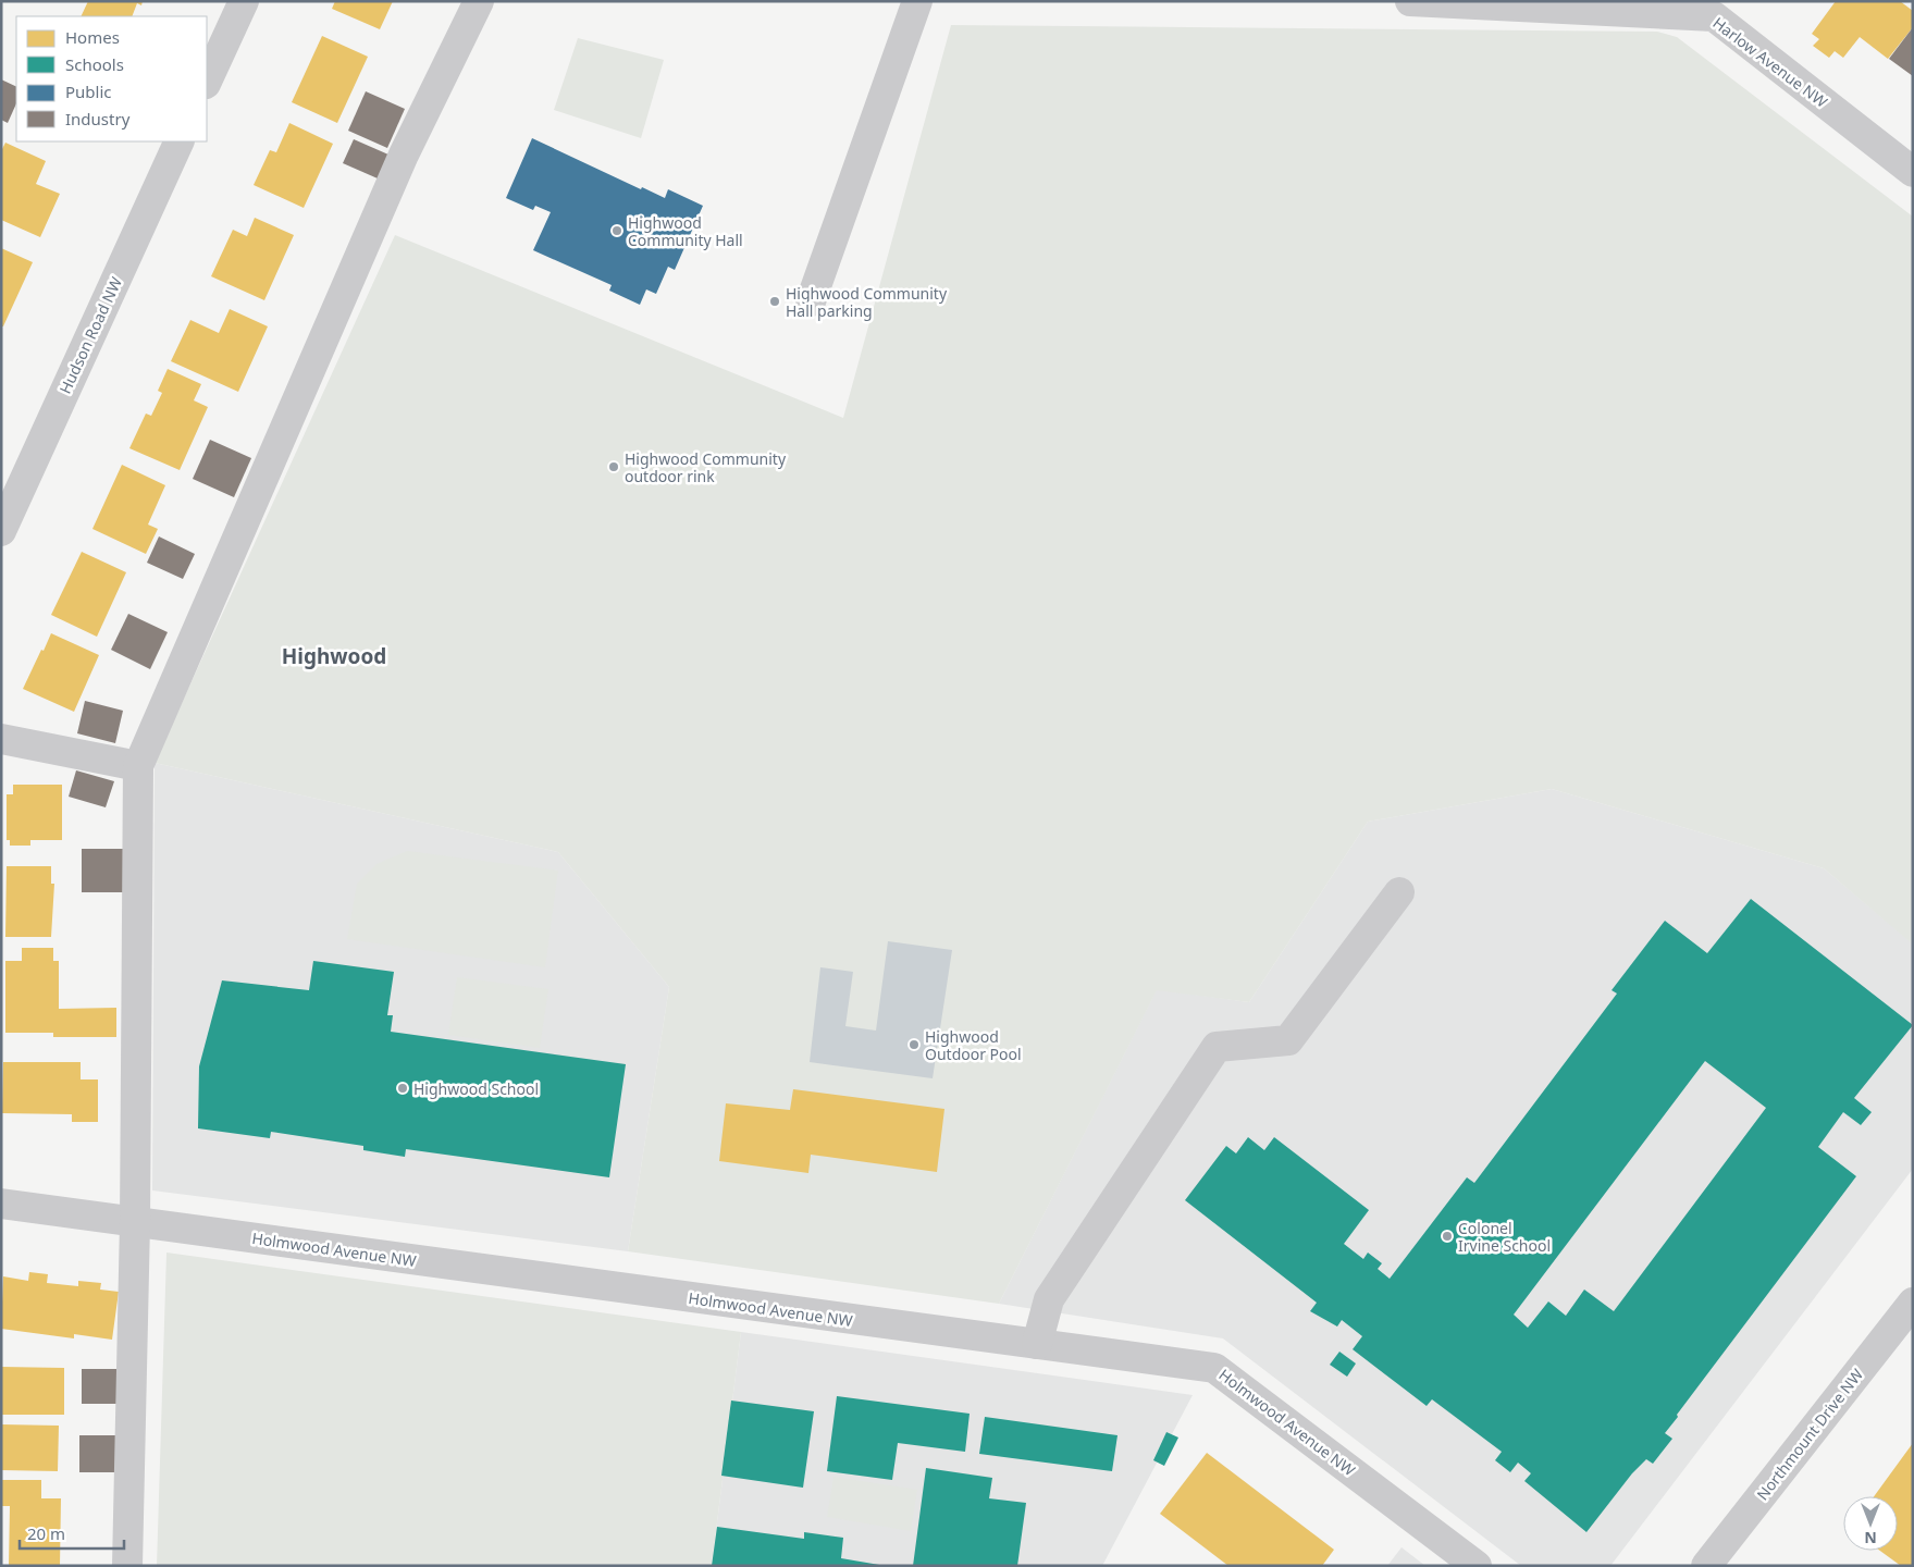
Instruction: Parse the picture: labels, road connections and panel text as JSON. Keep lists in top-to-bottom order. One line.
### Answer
{"streets":{"street":["Harlow Avenue NW","Hudson Road NW","Holmwood Avenue NW","Northmount Drive NW"]},"districts":["Highwood"],"places":["Highwood Community Hall","Highwood Community Hall parking","Highwood Community outdoor rink","Highwood Outdoor Pool","Highwood School","Colonel Irvine School"],"legend":["Homes","Schools","Public","Industry"],"scale_bar":"20 m","north":"bottom"}
